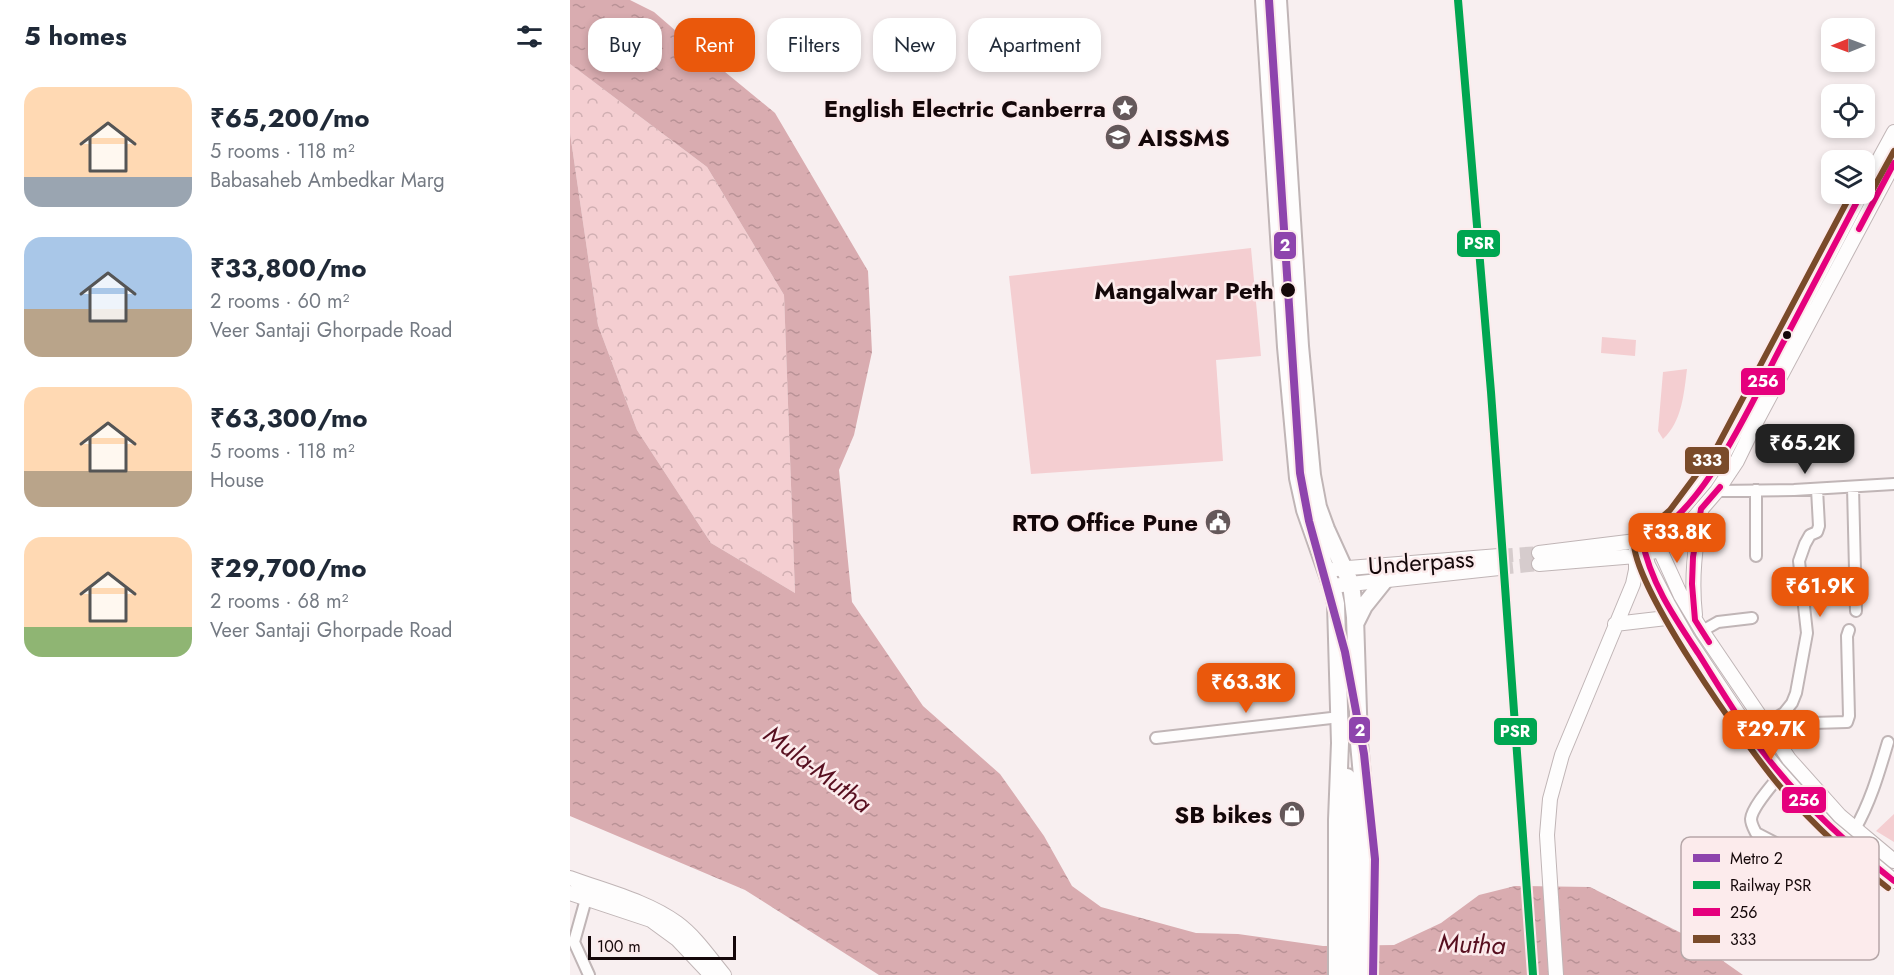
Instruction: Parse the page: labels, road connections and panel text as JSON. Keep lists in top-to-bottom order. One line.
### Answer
{"streets":{"main road":["Underpass"]},"water":["Mula-Mutha","Mutha"],"places":{"place":["English Electric Canberra"],"school or university":["AISSMS"],"other":["Mangalwar Peth"],"public building":["RTO Office Pune"],"shop":["SB bikes"]},"lines":["metro line 2","rail line PSR","transit line 333","transit line 256"],"legend":["Metro 2","Railway PSR","256","333"],"scale_bar":"100 m","north":"left","page":{"heading":"5 homes","chip":["Buy","Rent","Filters","New","Apartment"],"list":[{"name":"₹65,200/mo","note":"5 rooms · 118 m² · Babasaheb Ambedkar Marg"},{"name":"₹33,800/mo","note":"2 rooms · 60 m² · Veer Santaji Ghorpade Road"},{"name":"₹63,300/mo","note":"5 rooms · 118 m² · House"},{"name":"₹29,700/mo","note":"2 rooms · 68 m² · Veer Santaji Ghorpade Road"}],"price":["₹65.2K","₹33.8K","₹61.9K","₹63.3K","₹29.7K"],"scale":"100 m"}}
